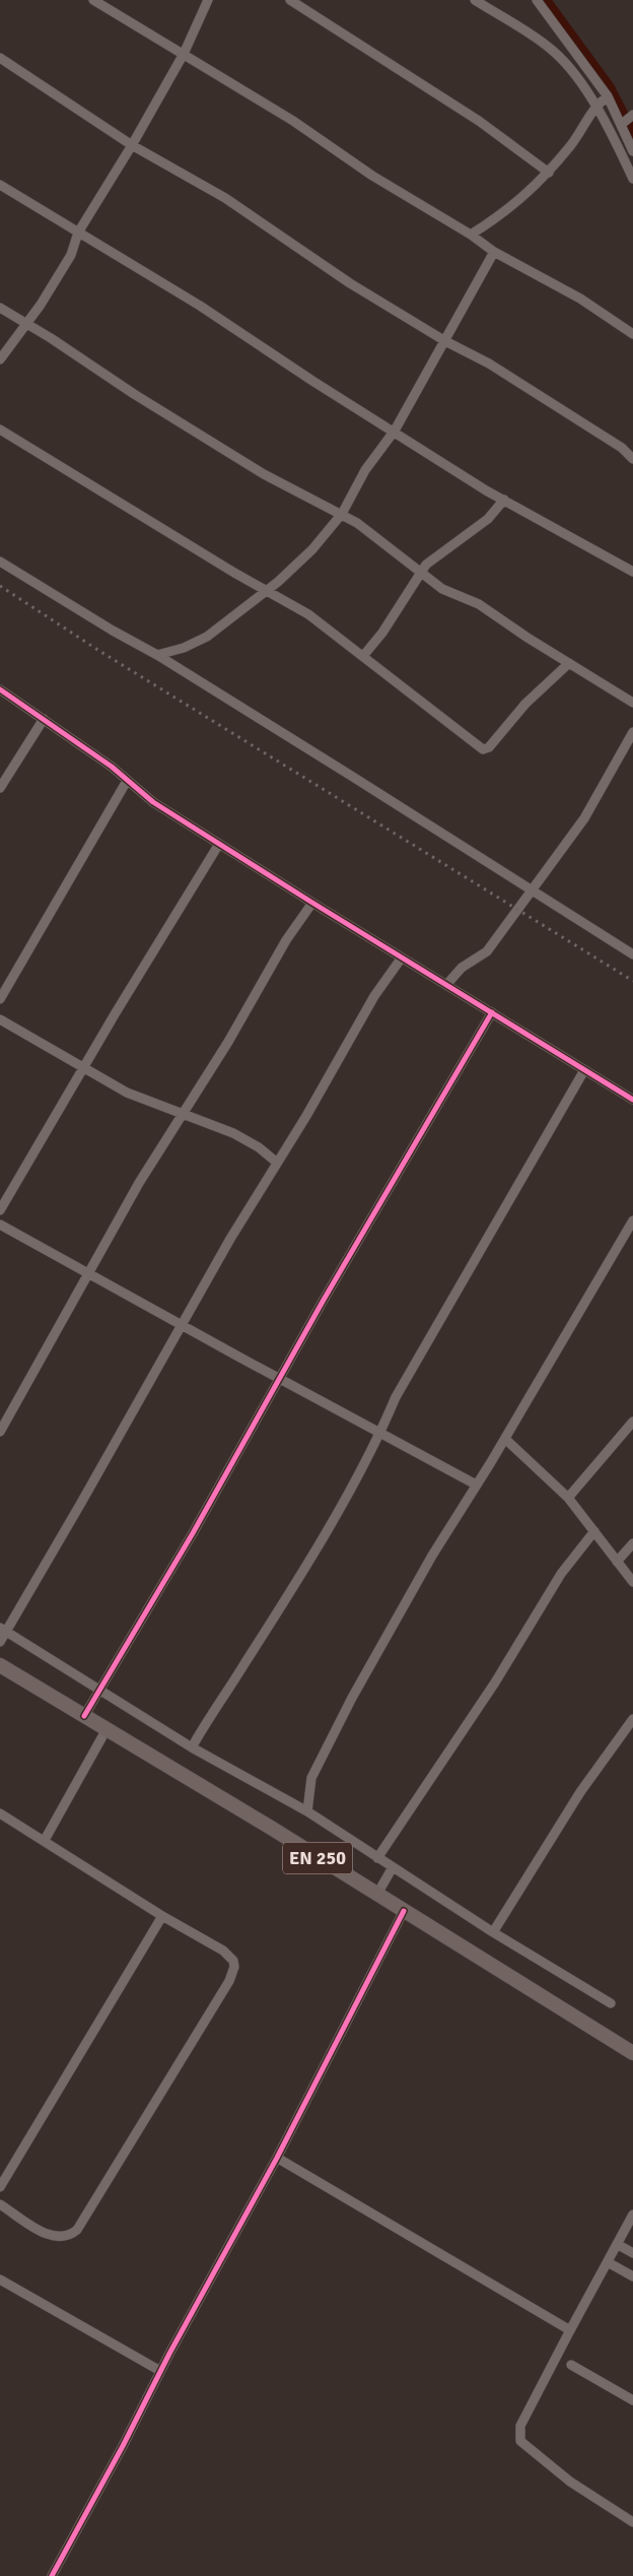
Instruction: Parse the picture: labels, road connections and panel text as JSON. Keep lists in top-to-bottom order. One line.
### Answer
{"streets":{"main road":["EN 250"]}}
